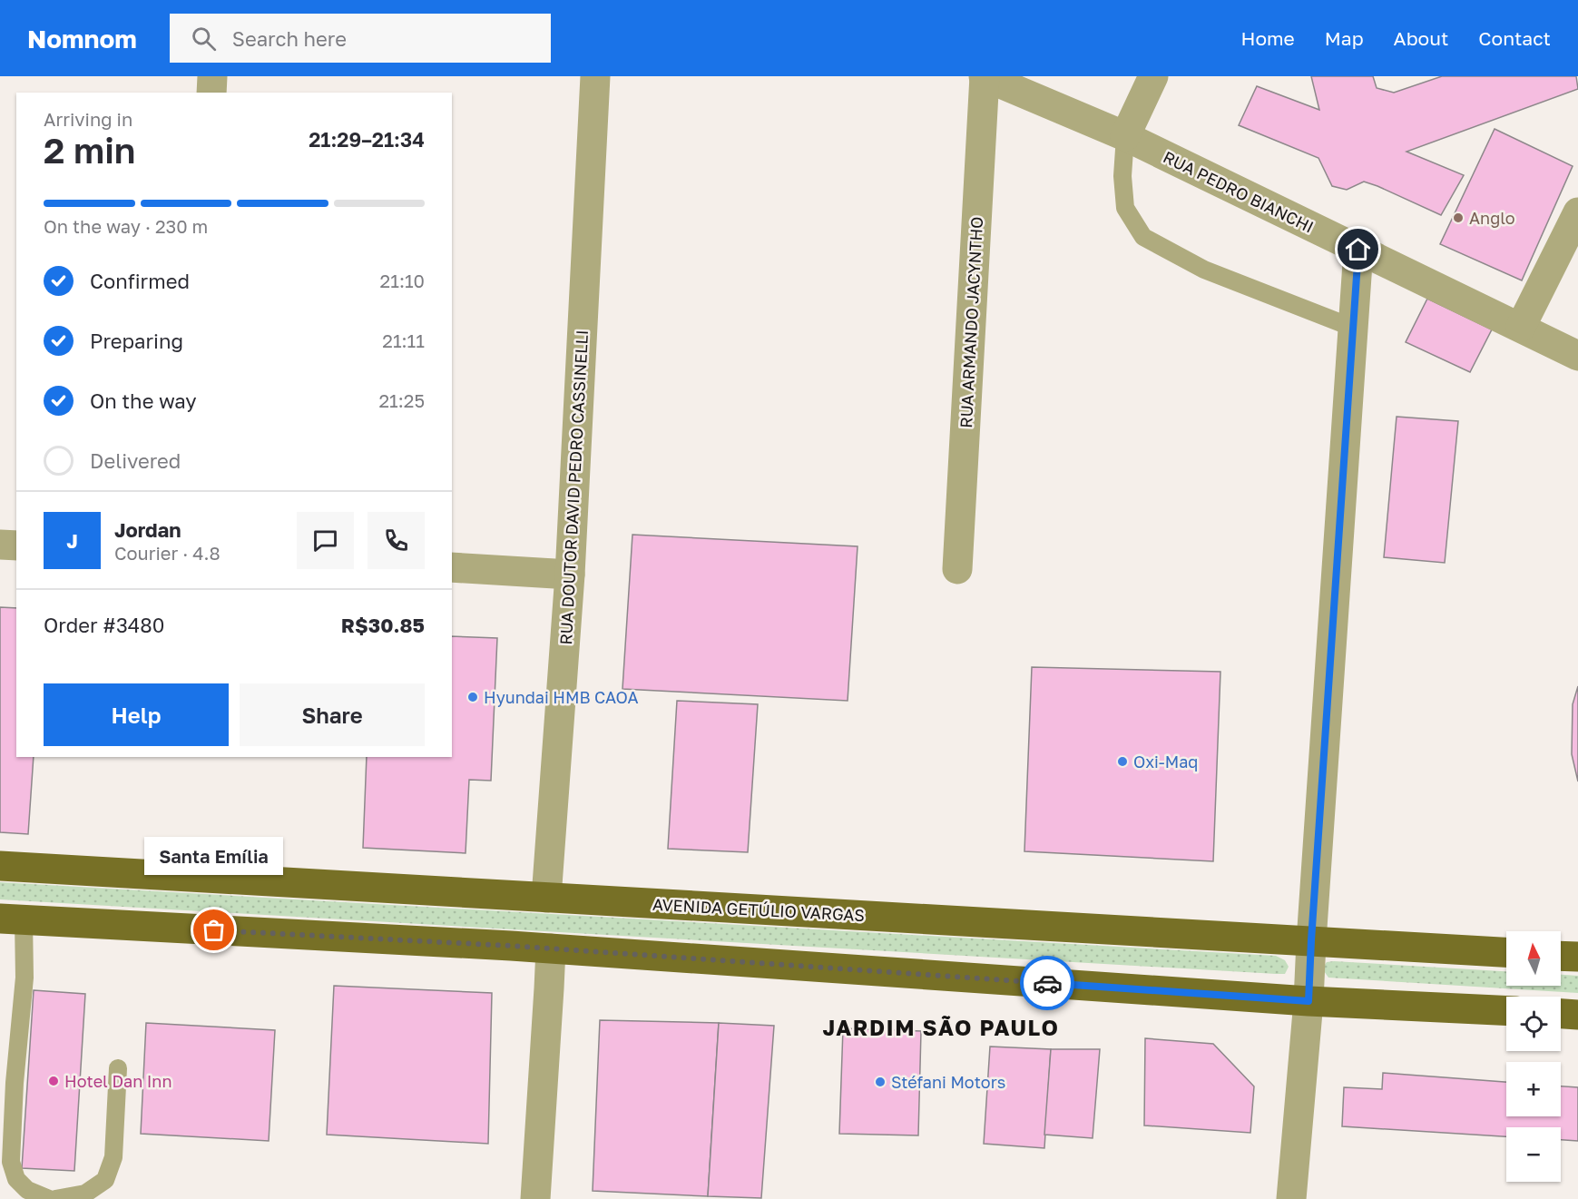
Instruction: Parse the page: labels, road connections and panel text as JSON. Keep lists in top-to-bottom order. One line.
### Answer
{"streets":{"main road":["AVENIDA GETÚLIO VARGAS"],"street":["RUA PEDRO BIANCHI","RUA ARMANDO JACYNTHO","RUA DOUTOR DAVID PEDRO CASSINELLI"]},"crossings":[["RUA PEDRO BIANCHI","RUA ARMANDO JACYNTHO"],["RUA DOUTOR DAVID PEDRO CASSINELLI","AVENIDA GETÚLIO VARGAS"]],"districts":["JARDIM SÃO PAULO"],"places":["Anglo","Hyundai HMB CAOA","Oxi-Maq","Santa Emília","Hotel Dan Inn","Stéfani Motors"],"north":"top","page":{"header":"Nomnom","search":"Search here","nav":["Home","Map","About","Contact"],"heading":["2 min","Arriving in","21:29–21:34"],"panel":["Jordan","Courier · 4.8","Order #3480","R$30.85"],"bar":"On the way · 230 m","list":[["Confirmed","21:10"],["Preparing","21:11"],["On the way","21:25"],"Delivered"],"round":"J","buttons":["Help","Share"],"bubble":"Santa Emília","map_buttons":["+","−"]}}
